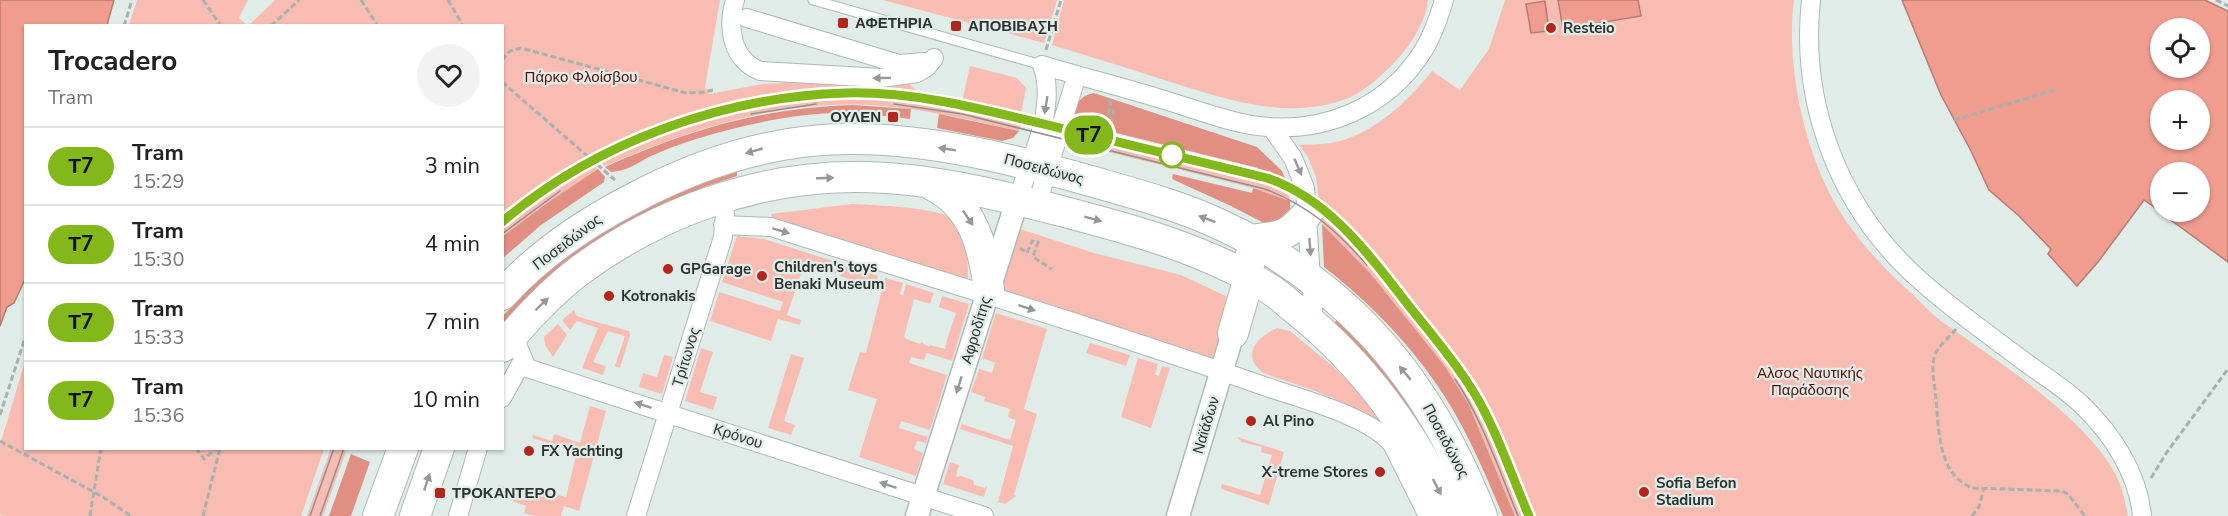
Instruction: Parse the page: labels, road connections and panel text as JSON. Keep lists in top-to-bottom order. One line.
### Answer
{"streets":{"highway":["Ποσειδώνος"],"street":["Αφροδίτης","Τρίτωνος","Ναϊάδων","Κρόνου"]},"crossings":[["Ποσειδώνος","Αφροδίτης"],["Ποσειδώνος","Τρίτωνος"],["Ποσειδώνος","Ναϊάδων"],["Ποσειδώνος","Κρόνου"],["Αφροδίτης","Κρόνου"],["Τρίτωνος","Κρόνου"]],"one_way":["Κρόνου"],"parks":["Πάρκο Φλοίσβου","Αλσος Ναυτικής Παράδοσης"],"places":{"transit":["ΑΦΕΤΗΡΙΑ","ΑΠΟΒΙΒΑΣΗ","ΟΥΛΕΝ","ΤΡΟΚΑΝΤΕΡΟ"],"other":["Resteio","GPGarage","Children's toys Benaki Museum","Kotronakis","Al Pino","FX Yachting","X-treme Stores","Sofia Befon Stadium"]},"lines":["tram line Τ7"],"page":{"on_map":"Τ7","map_buttons":["+","−"],"heading":["Trocadero","Tram"],"list":[{"mark":"Τ7","name":"Tram","note":"15:29","value":"3 min"},{"mark":"Τ7","name":"Tram","note":"15:30","value":"4 min"},{"mark":"Τ7","name":"Tram","note":"15:33","value":"7 min"},{"mark":"Τ7","name":"Tram","note":"15:36","value":"10 min"}]}}
